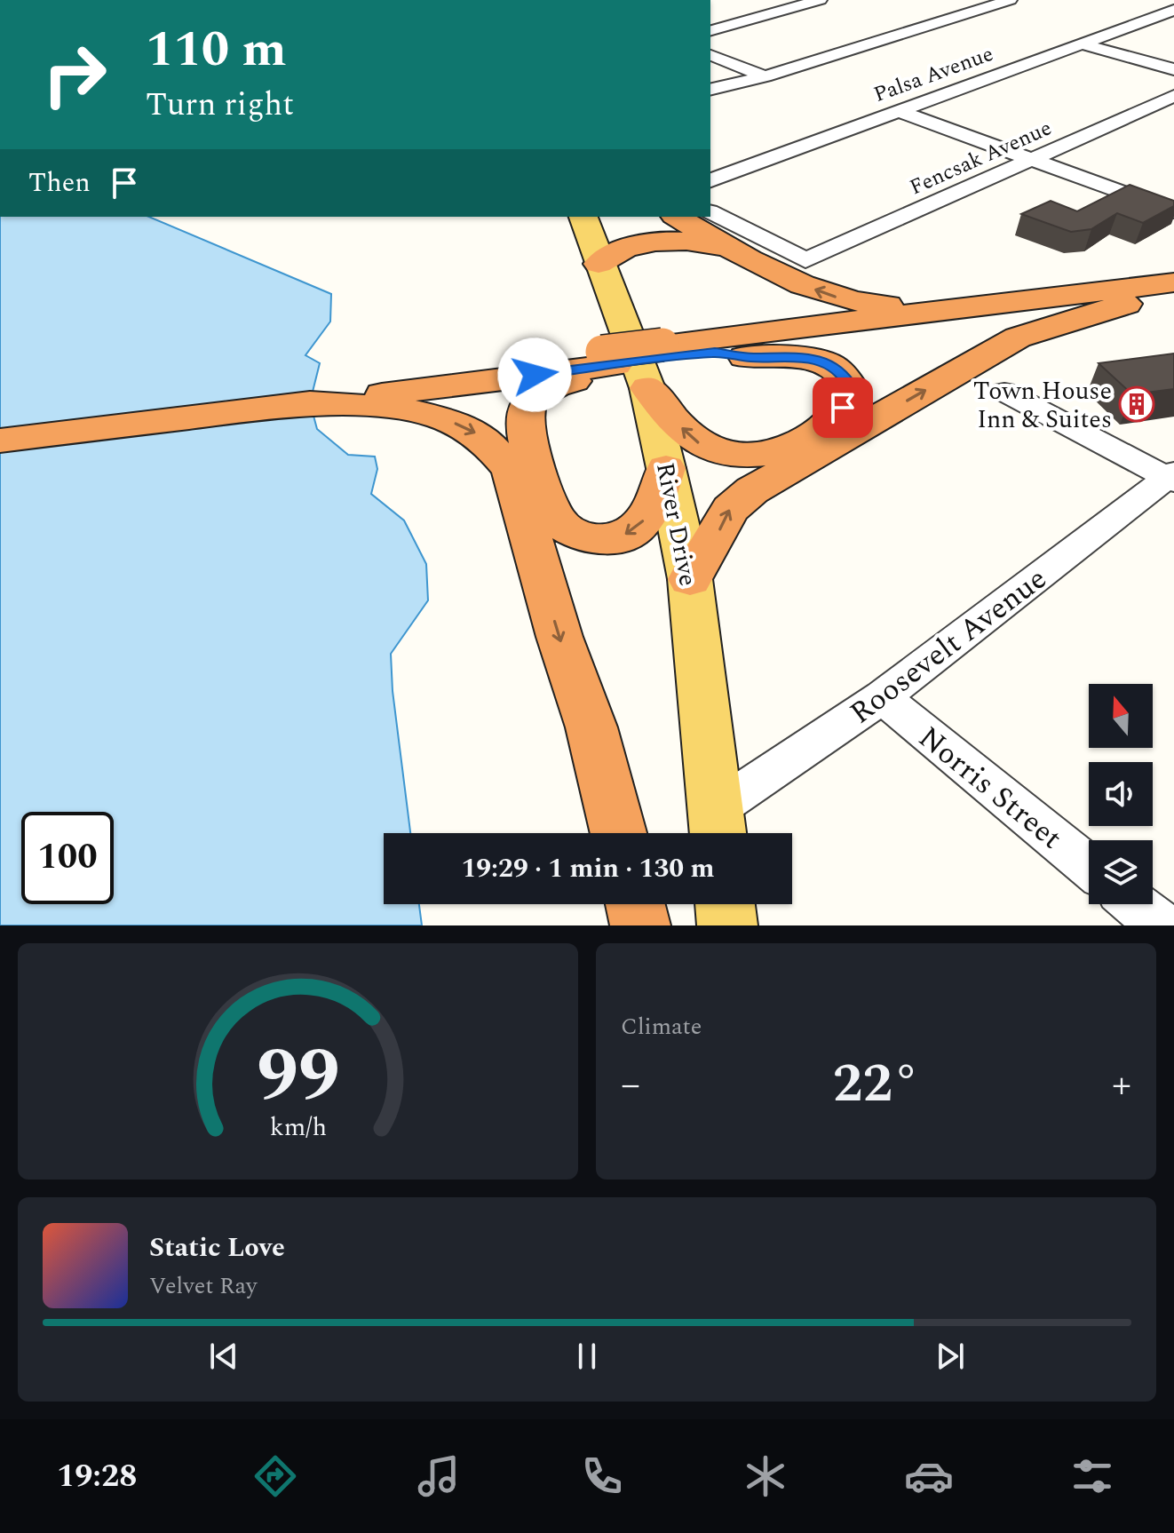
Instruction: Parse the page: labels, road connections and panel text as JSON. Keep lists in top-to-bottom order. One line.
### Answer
{"streets":{"main road":["River Drive"],"street":["Palsa Avenue","Fencsak Avenue","Roosevelt Avenue","Norris Street"]},"crossings":[["River Drive","Roosevelt Avenue"],["Roosevelt Avenue","Norris Street"]],"places":{"building":["Town House Inn & Suites"]},"north":"top","page":{"turn":["110 m","Turn right"],"then":"Then","limit":"100","trip":"19:29 · 1 min · 130 m","tile":"Climate","heat":["−","22°","+"],"song":["Static Love","Velvet Ray"],"tabs":"19:28","gauge":["99","km/h"]}}
